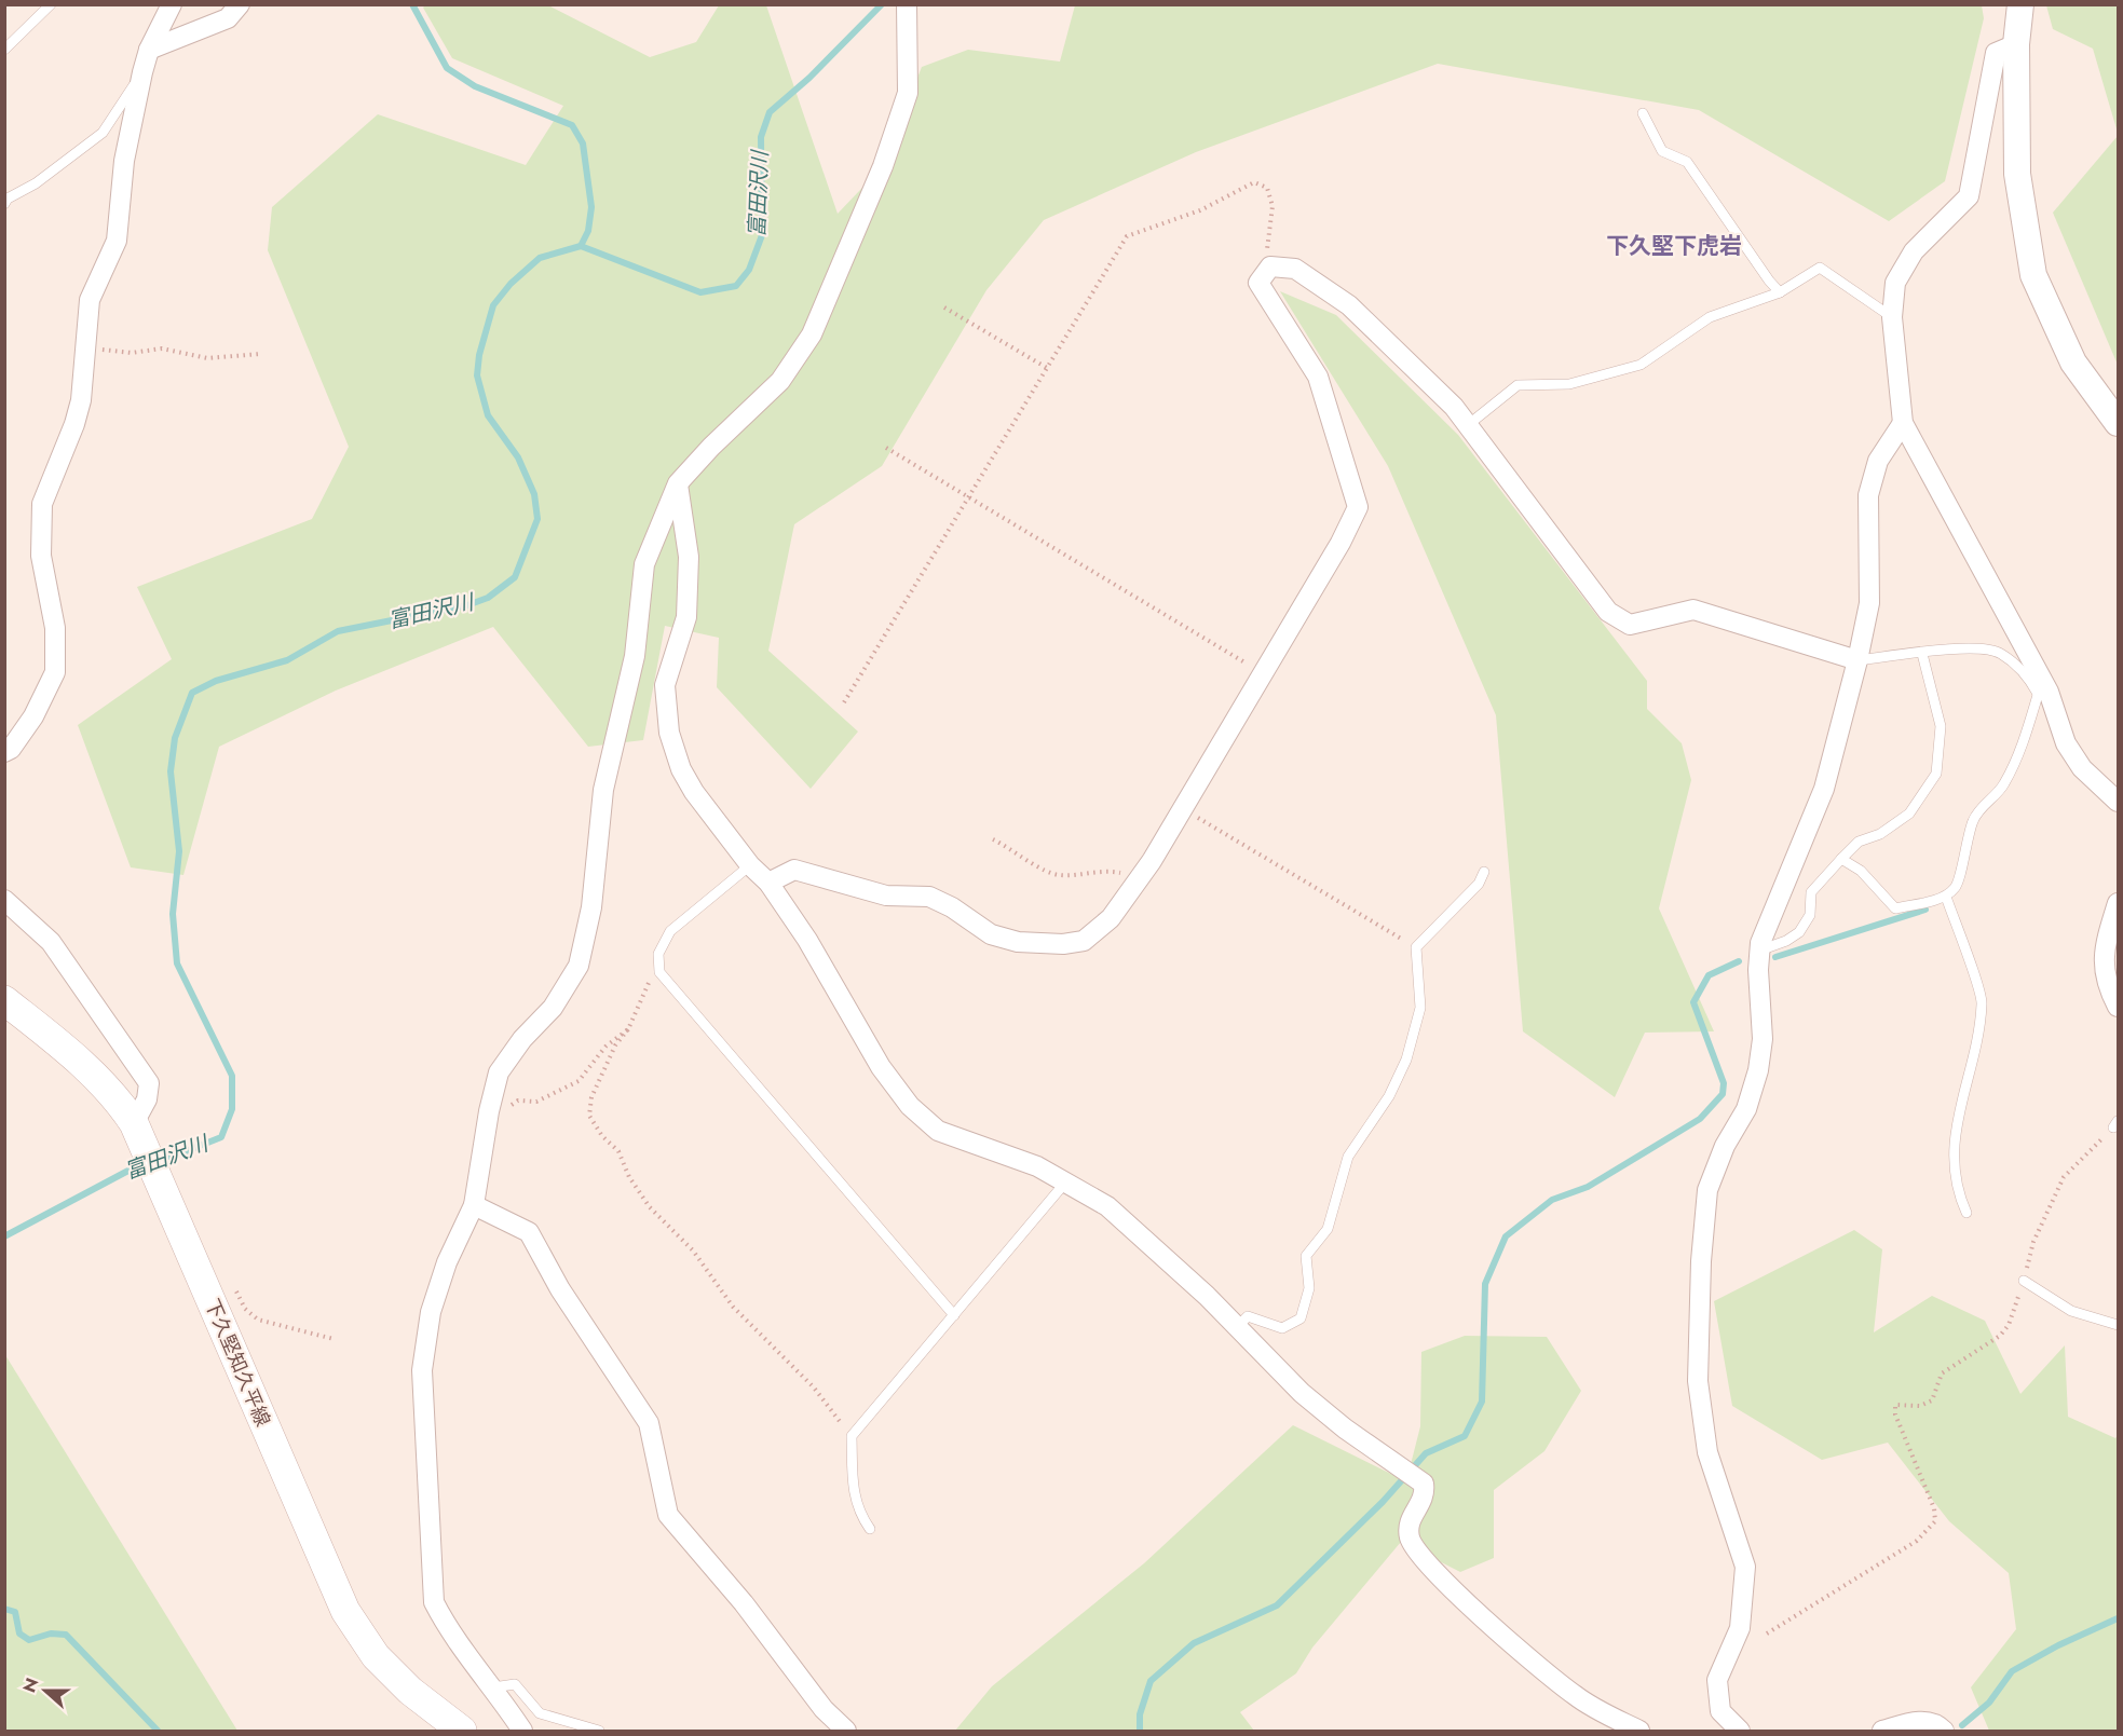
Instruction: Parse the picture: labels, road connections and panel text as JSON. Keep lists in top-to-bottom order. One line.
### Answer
{"streets":{"main road":["下久堅知久平線"]},"districts":["下久堅下虎岩"],"water":["富田沢川"],"north":"left"}
